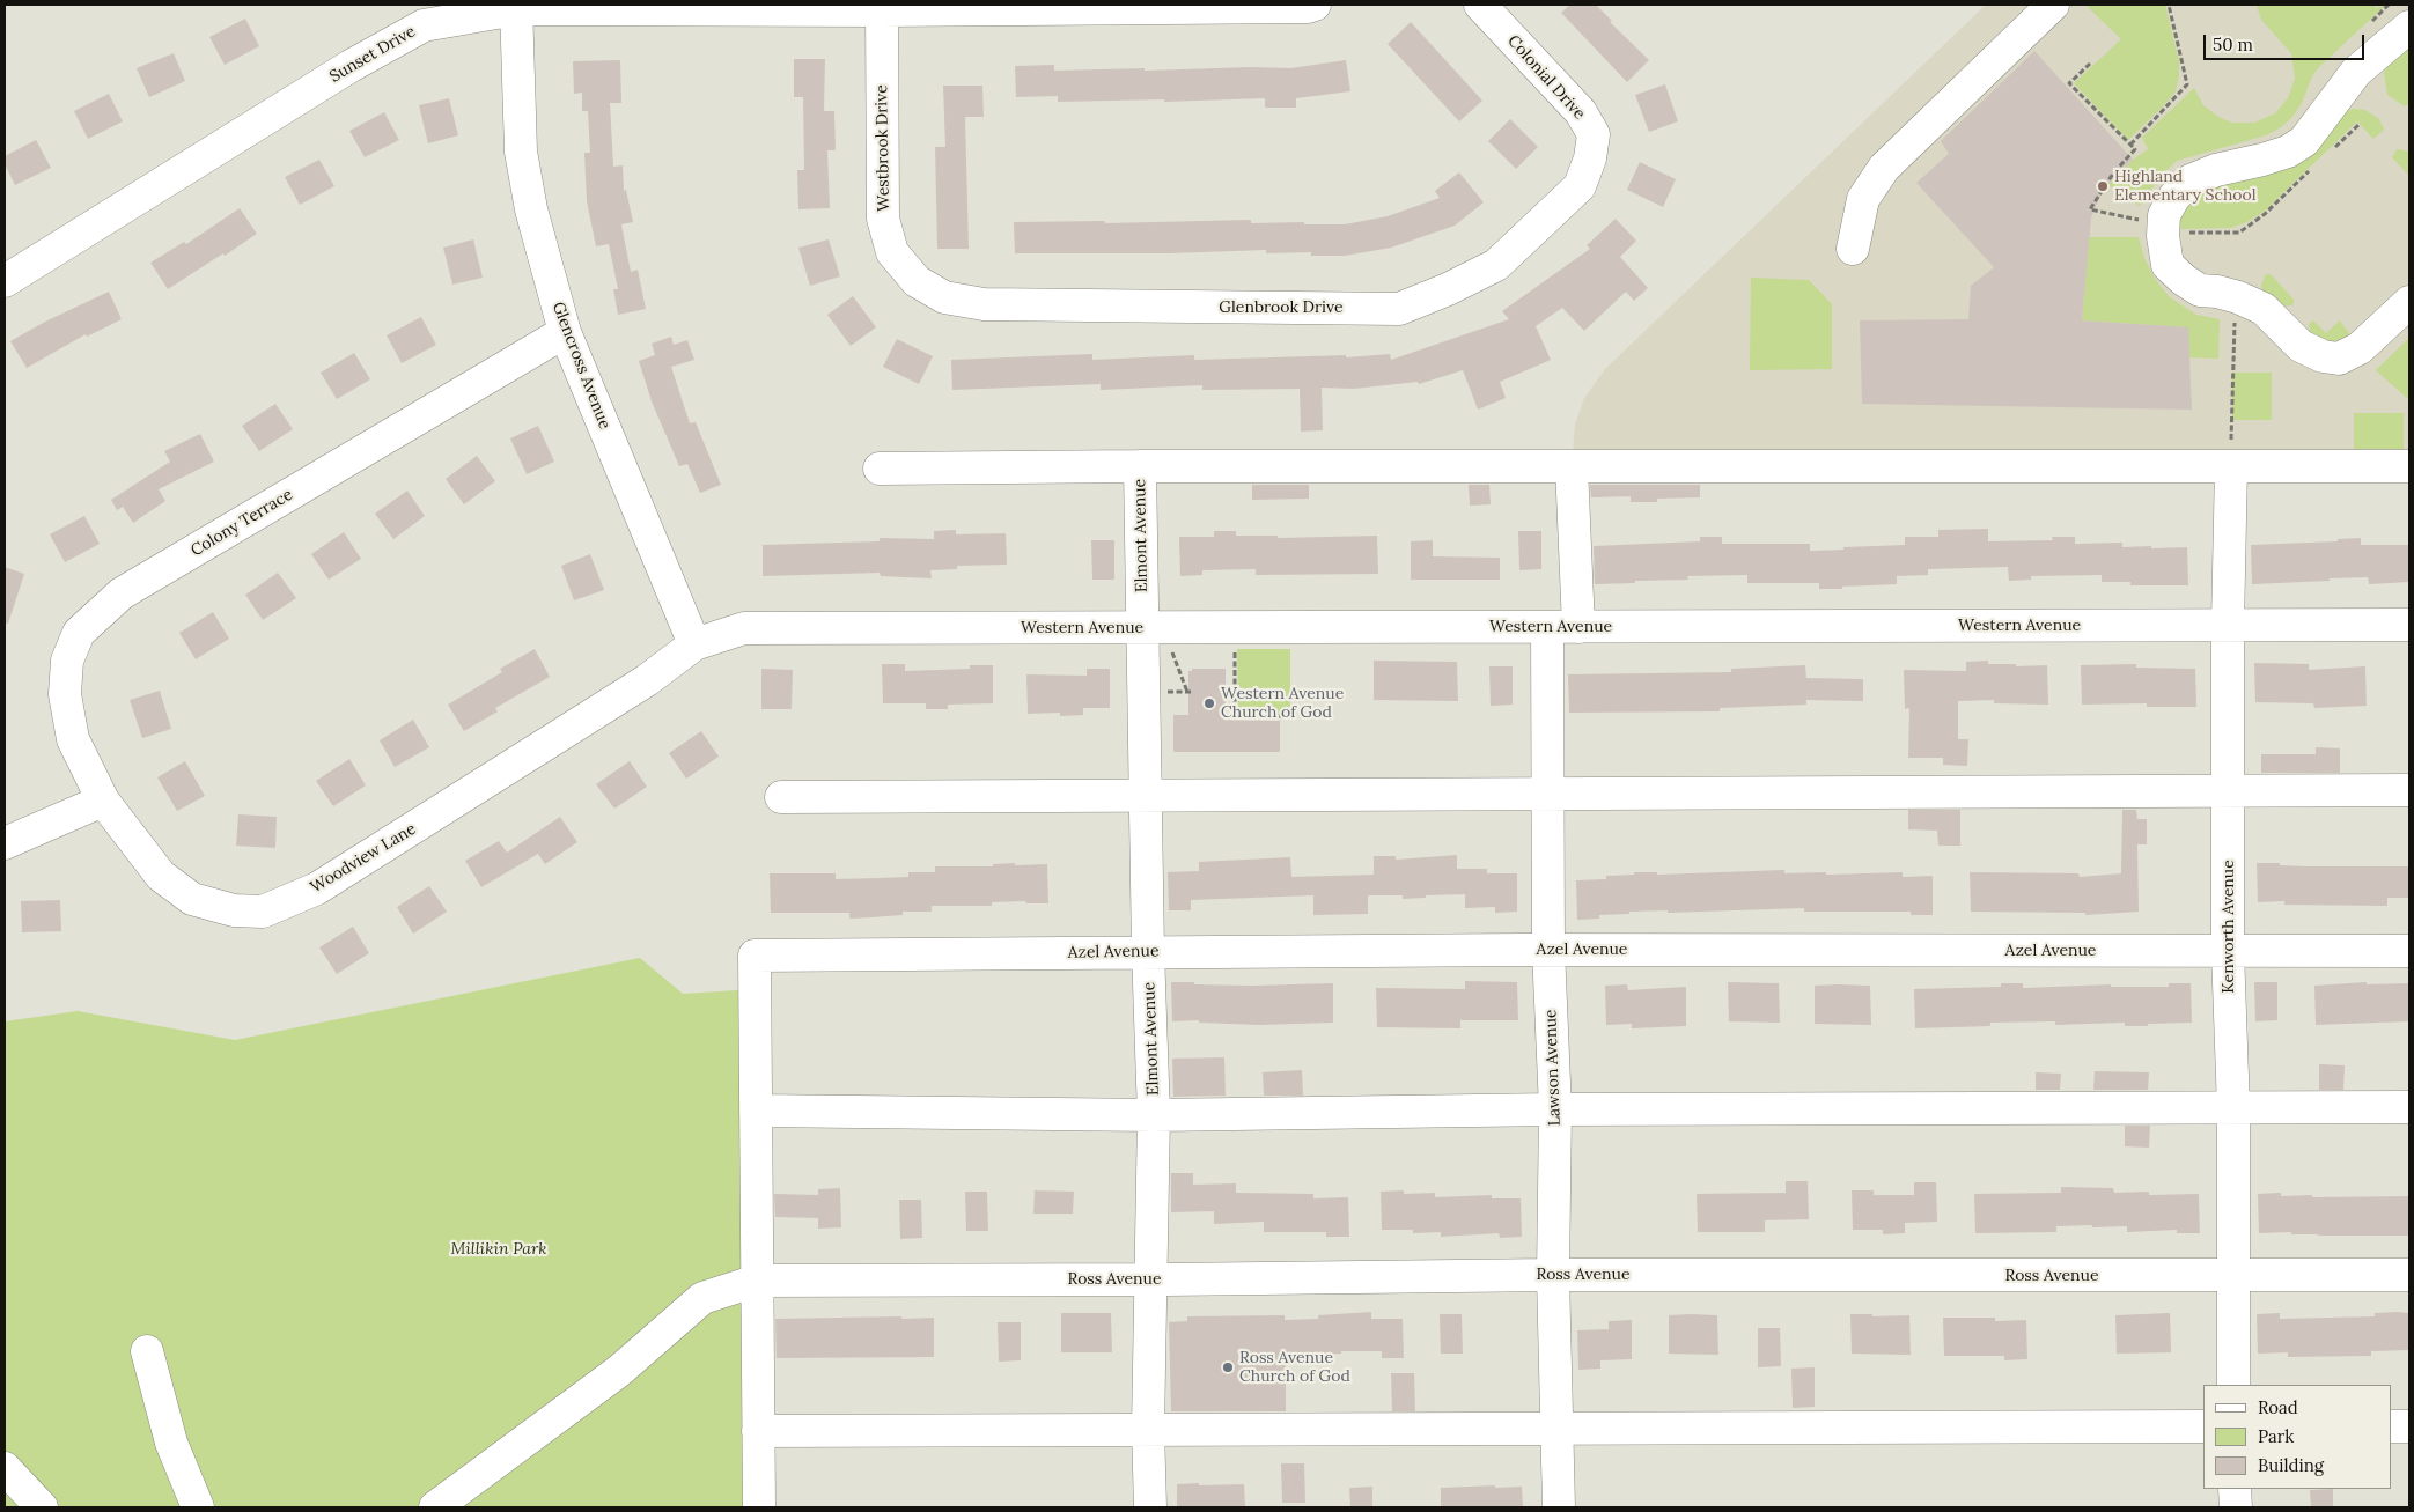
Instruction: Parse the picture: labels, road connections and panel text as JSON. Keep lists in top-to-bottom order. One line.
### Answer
{"streets":{"street":["Sunset Drive","Colonial Drive","Westbrook Drive","Glenbrook Drive","Glencross Avenue","Colony Terrace","Elmont Avenue","Western Avenue","Woodview Lane","Kenworth Avenue","Azel Avenue","Lawson Avenue","Ross Avenue"]},"crossings":[["Sunset Drive","Westbrook Drive"],["Sunset Drive","Glencross Avenue"],["Colonial Drive","Glenbrook Drive"],["Westbrook Drive","Glenbrook Drive"],["Glencross Avenue","Colony Terrace"],["Glencross Avenue","Western Avenue"],["Glencross Avenue","Woodview Lane"],["Colony Terrace","Woodview Lane"],["Elmont Avenue","Western Avenue"],["Elmont Avenue","Azel Avenue"],["Elmont Avenue","Ross Avenue"],["Western Avenue","Woodview Lane"],["Western Avenue","Kenworth Avenue"],["Western Avenue","Lawson Avenue"],["Kenworth Avenue","Azel Avenue"],["Kenworth Avenue","Ross Avenue"],["Azel Avenue","Lawson Avenue"],["Lawson Avenue","Ross Avenue"]],"parks":["Millikin Park"],"places":["Highland Elementary School","Western Avenue Church of God","Ross Avenue Church of God"],"legend":["Road","Park","Building"],"scale_bar":"50 m"}
